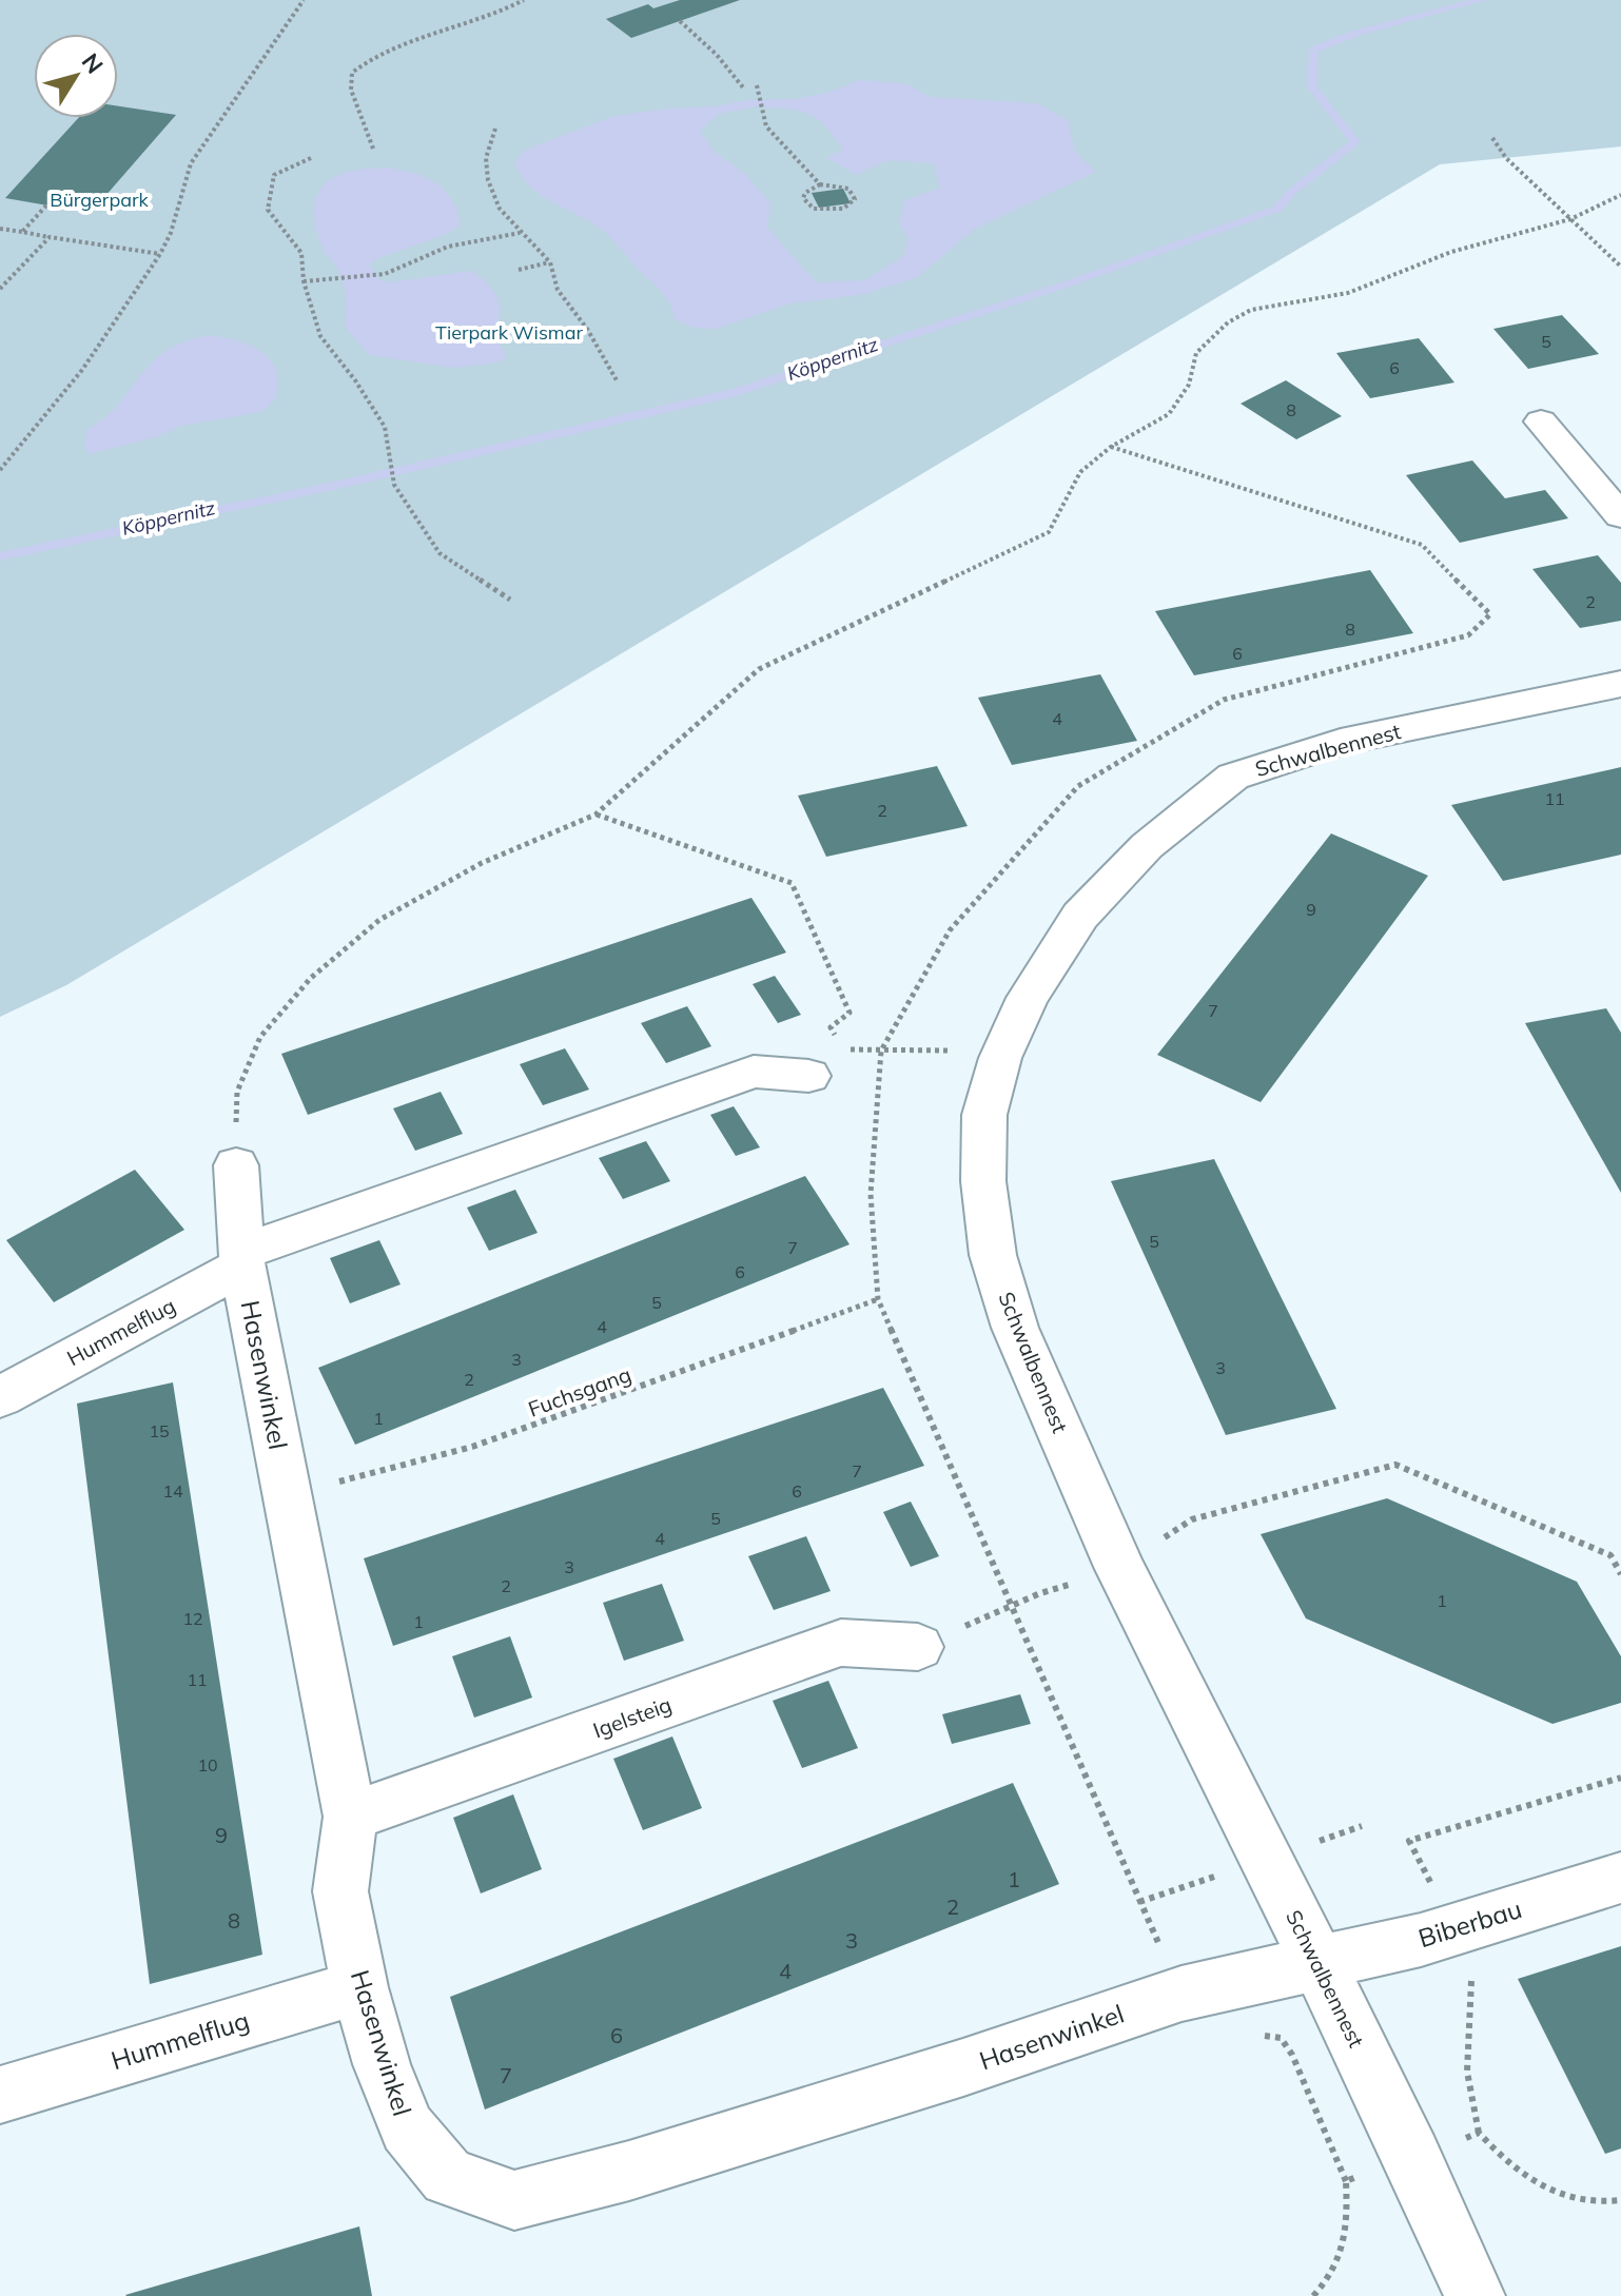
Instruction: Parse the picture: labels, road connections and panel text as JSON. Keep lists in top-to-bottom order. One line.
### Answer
{"streets":{"street":["Schwalbennest","Hummelflug","Hasenwinkel","Igelsteig","Biberbau"],"path":["Fuchsgang"]},"crossings":[["Schwalbennest","Hasenwinkel"],["Schwalbennest","Biberbau"],["Hummelflug","Hasenwinkel"],["Hasenwinkel","Fuchsgang"],["Hasenwinkel","Igelsteig"],["Hasenwinkel","Biberbau"]],"water":["Köppernitz"],"parks":["Bürgerpark","Tierpark Wismar"],"house_numbers":["5","6","8","2","8","6","4","11","2","9","7","5","7","6","5","4","3","3","2","1","15","7","14","6","5","4","3","2","1","12","1","11","10","9","1","2","8","3","4","6","7"],"north":"top right"}
